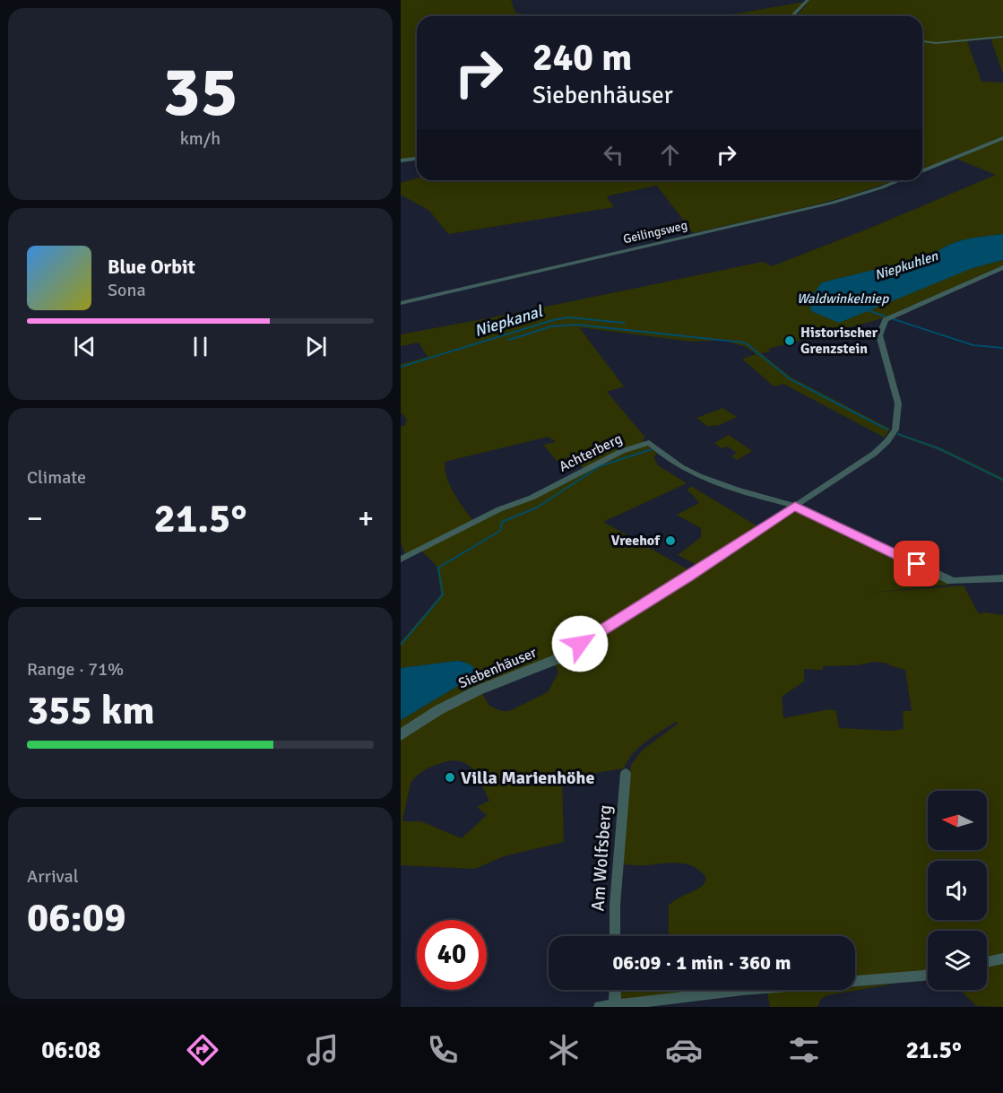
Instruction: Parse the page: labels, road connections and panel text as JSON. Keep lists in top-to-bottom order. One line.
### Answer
{"streets":{"street":["Geilingsweg","Achterberg","Siebenhäuser","Am Wolfsberg"]},"crossings":[["Achterberg","Siebenhäuser"]],"water":["Niepkuhlen","Waldwinkelniep","Niepkanal"],"places":["Historischer Grenzstein","Vreehof","Villa Marienhöhe"],"north":"left","page":{"tile":[["35","km/h"],"Climate",["Range · 71%","355 km"],["Arrival","06:09"]],"turn":["240 m","Siebenhäuser"],"song":["Blue Orbit","Sona"],"heat":["−","21.5°","+"],"limit":"40","trip":"06:09 · 1 min · 360 m","tabs":["06:08","21.5°"]}}
